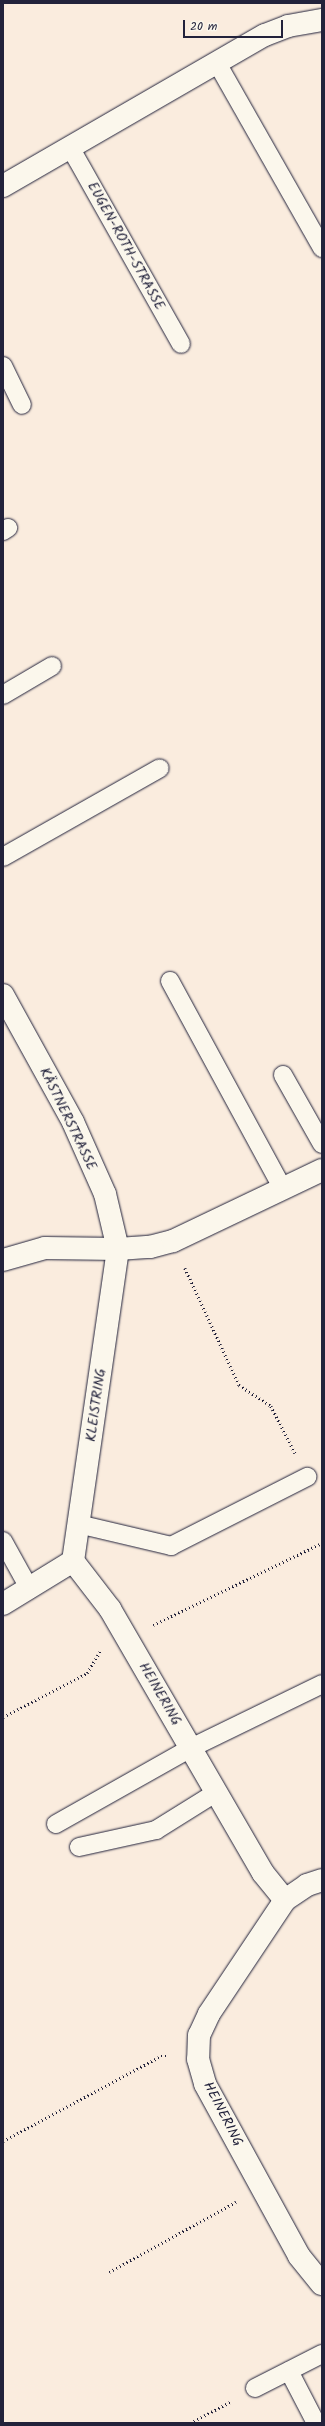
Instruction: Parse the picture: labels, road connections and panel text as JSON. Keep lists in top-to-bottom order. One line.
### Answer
{"streets":{"street":["KÄSTNERSTRASSE","KLEISTRING","HEINERING"],"lane":["EUGEN-ROTH-STRASSE"]},"crossings":[["KÄSTNERSTRASSE","KLEISTRING"],["KLEISTRING","HEINERING"]],"scale_bar":"20 m"}
